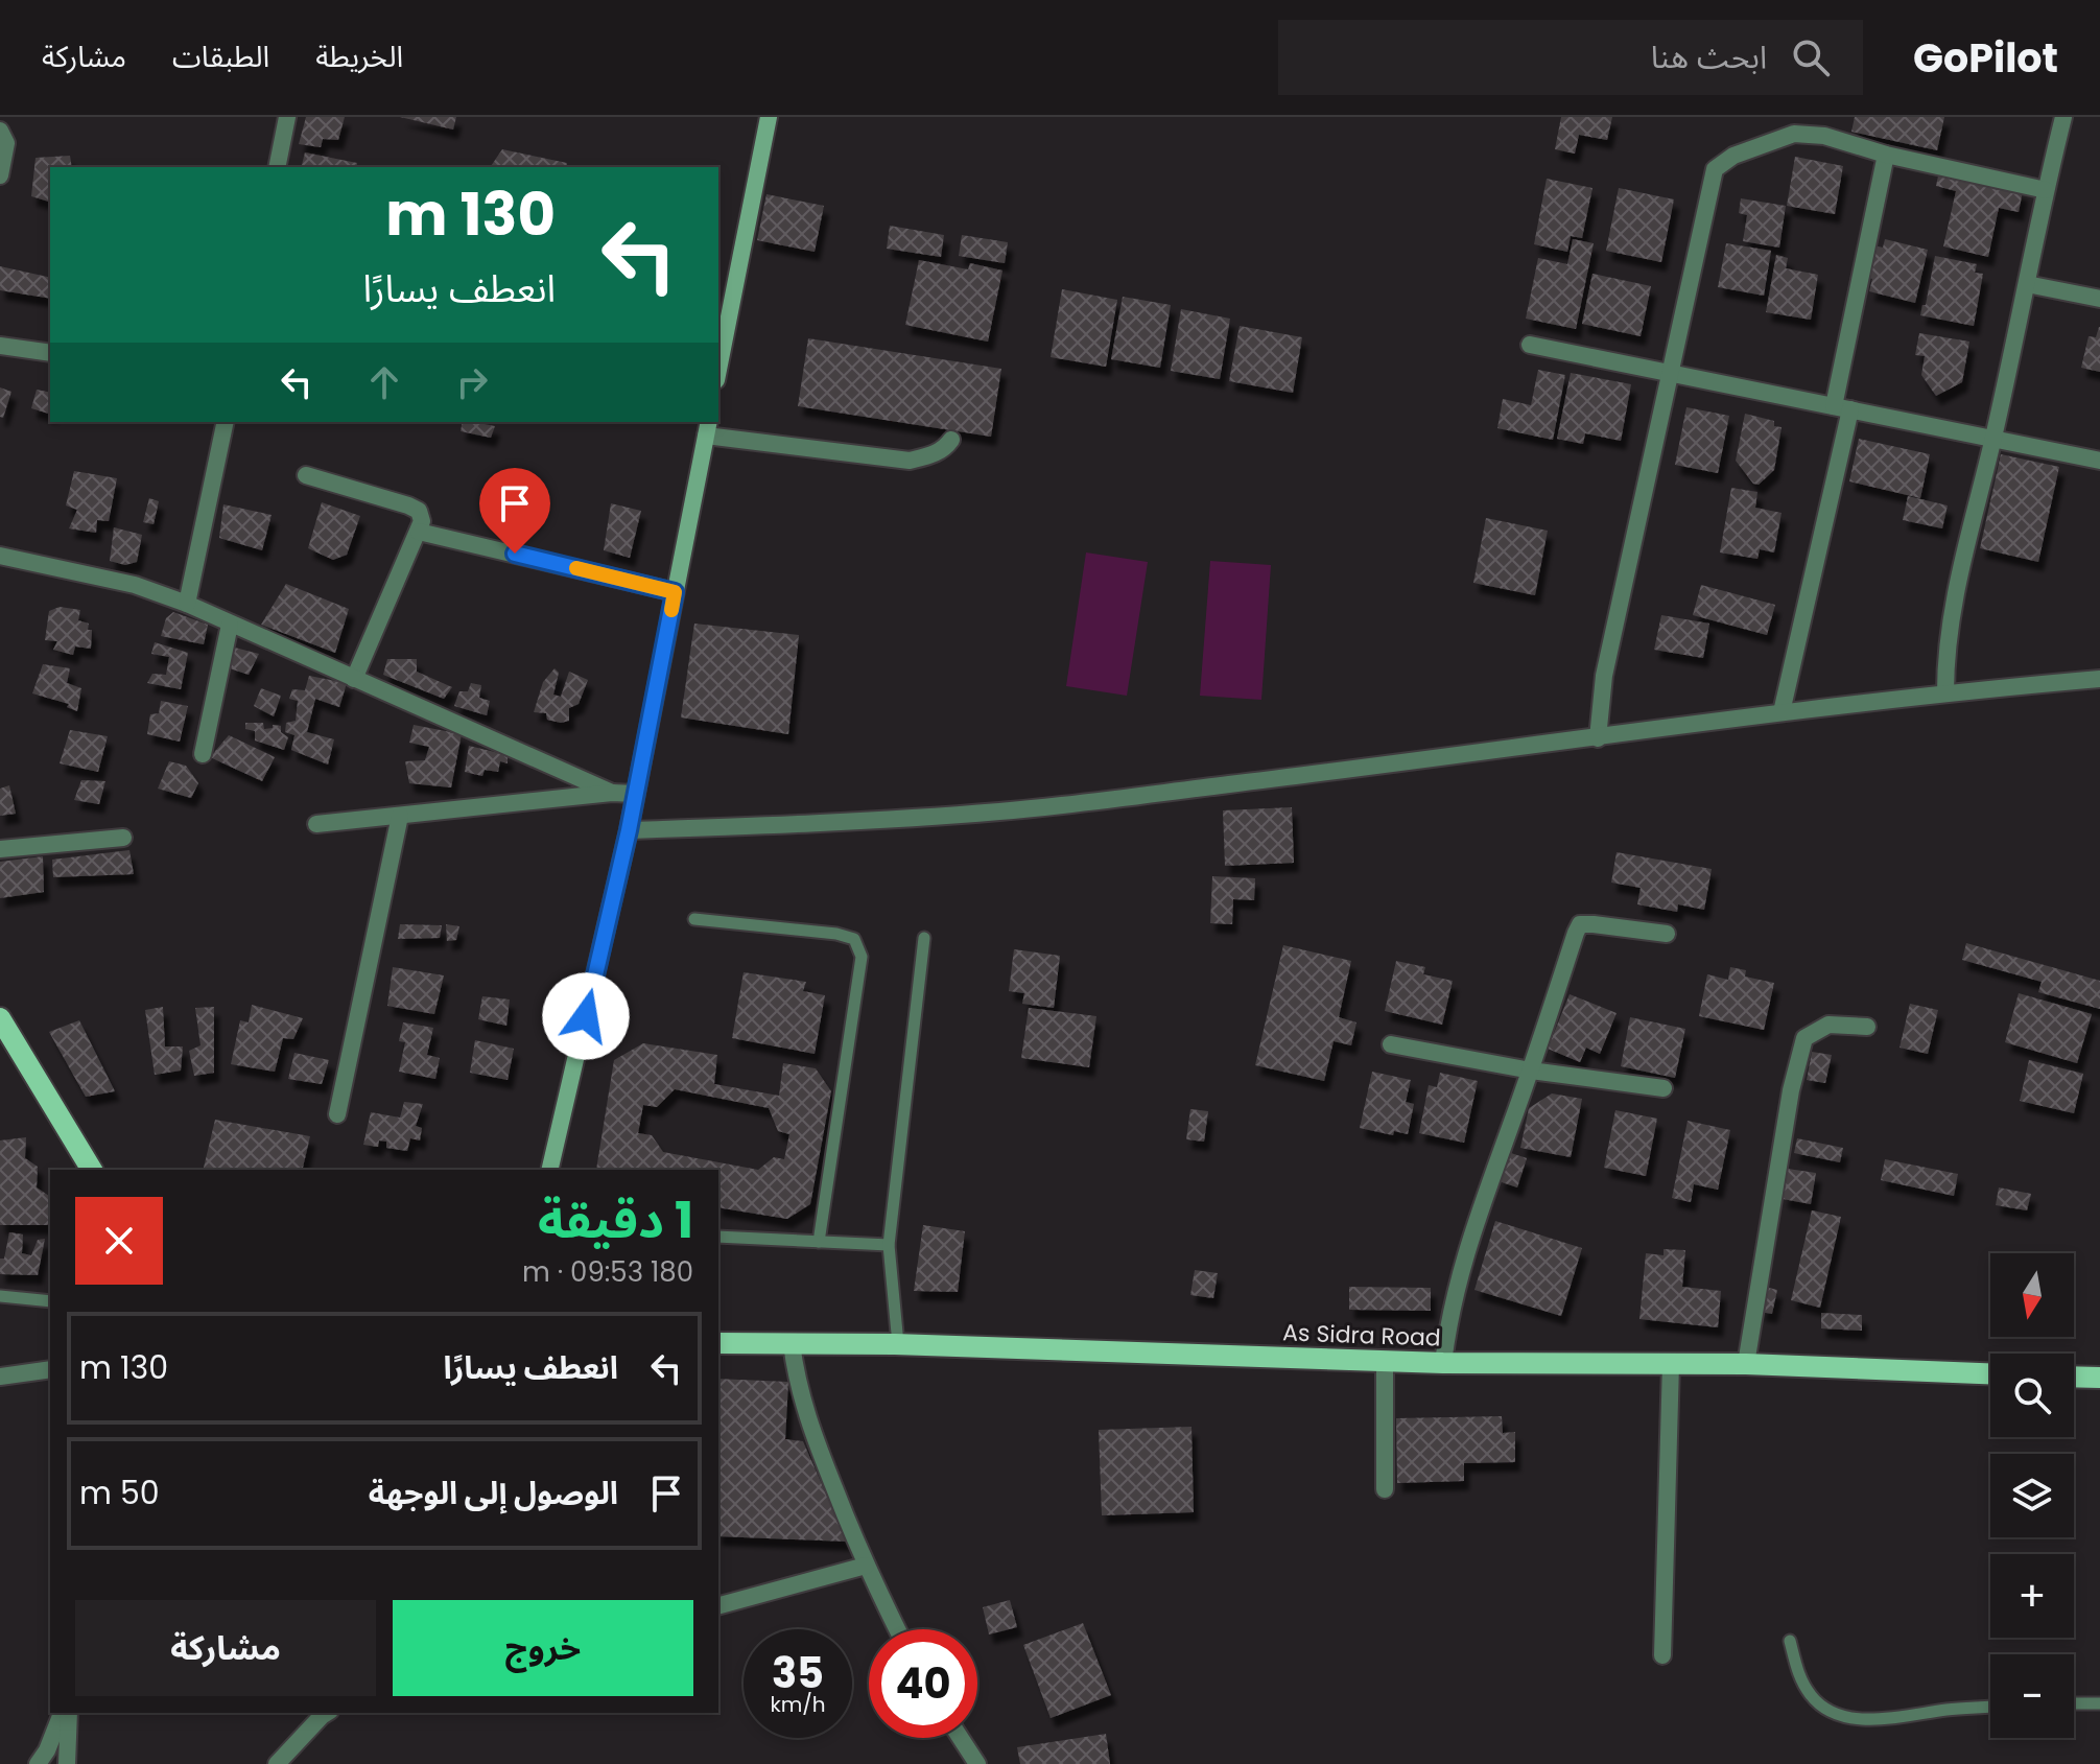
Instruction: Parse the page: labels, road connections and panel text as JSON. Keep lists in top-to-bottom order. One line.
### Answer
{"streets":{"main road":["As Sidra Road"]},"north":"bottom","page":{"header":"GoPilot","search":"ابحث هنا","nav":["الخريطة","الطبقات","مشاركة"],"turn":["130 m","انعطف يسارًا"],"heading":["1 دقيقة","180 m · 09:53"],"map_buttons":["+","−"],"list":[{"name":"انعطف يسارًا","value":"130 m"},{"name":"الوصول إلى الوجهة","value":"50 m"}],"buttons":["خروج","مشاركة"],"speed":"35 km/h","limit":"40"}}
